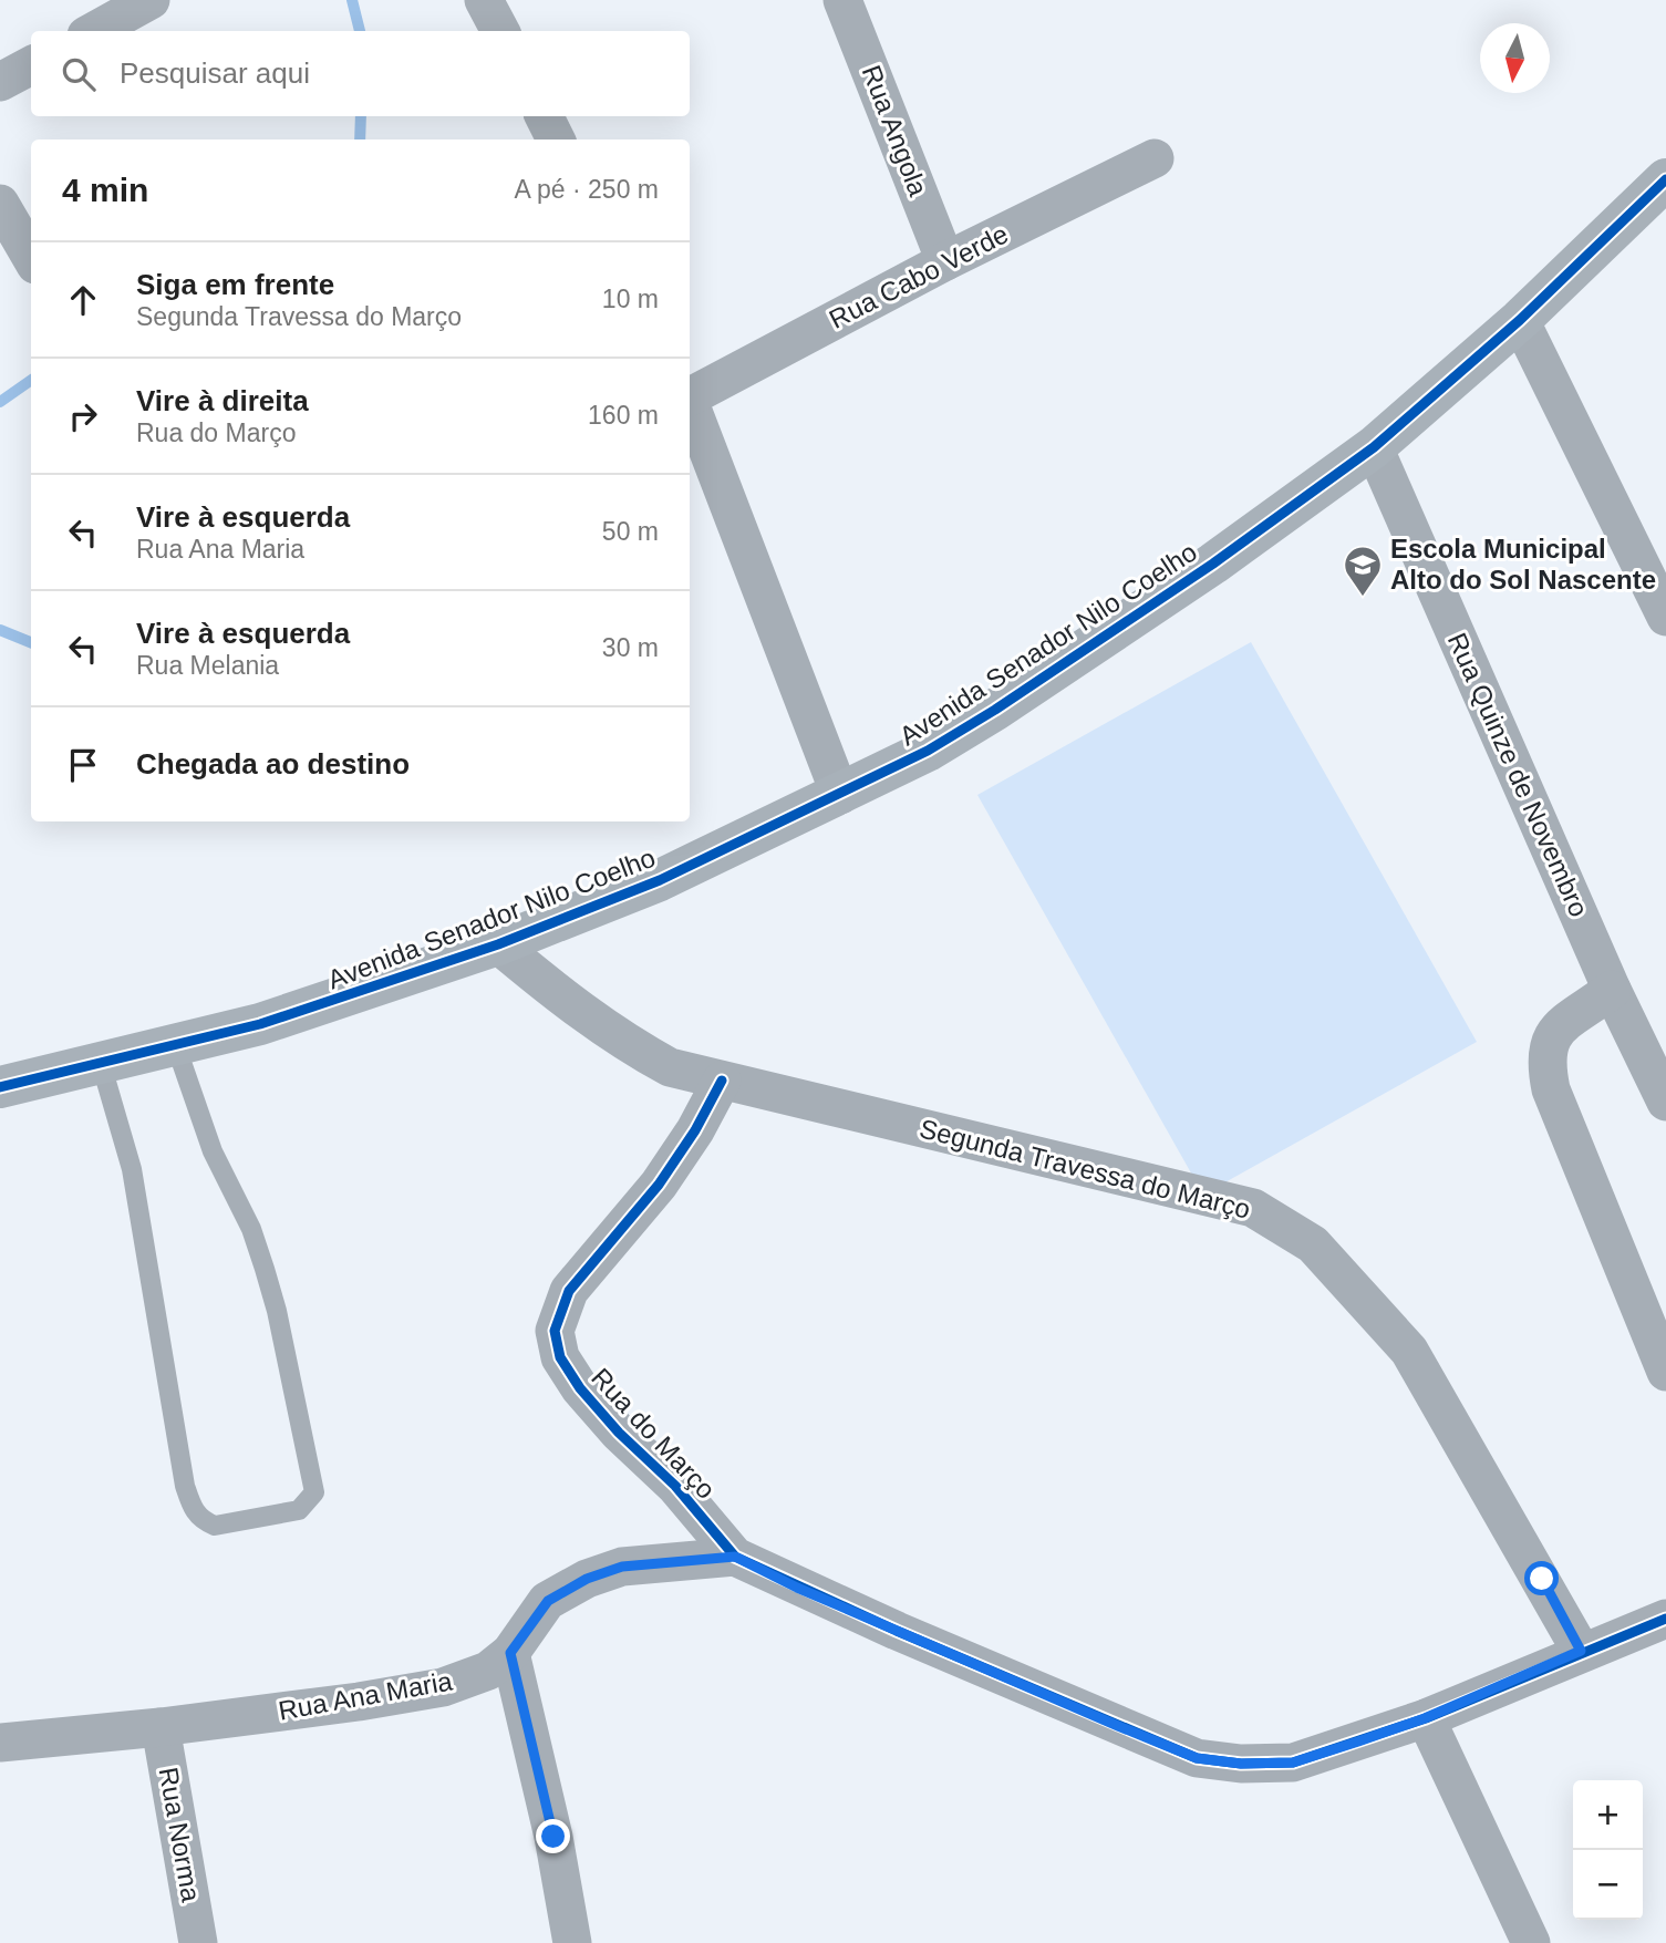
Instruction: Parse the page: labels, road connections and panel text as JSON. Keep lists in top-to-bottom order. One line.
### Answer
{"streets":{"main road":["Avenida Senador Nilo Coelho"],"street":["Rua Angola","Rua Cabo Verde","Rua Quinze de Novembro","Segunda Travessa do Março","Rua do Março","Rua Ana Maria","Rua Norma"]},"crossings":[["Rua Angola","Rua Cabo Verde"],["Avenida Senador Nilo Coelho","Rua Quinze de Novembro"],["Avenida Senador Nilo Coelho","Segunda Travessa do Março"],["Segunda Travessa do Março","Rua do Março"],["Rua do Março","Rua Ana Maria"],["Rua Ana Maria","Rua Norma"]],"places":{"school or university":["Escola Municipal Alto do Sol Nascente"]},"north":"bottom","page":{"search":"Pesquisar aqui","heading":["4 min","A pé · 250 m"],"list":[["Siga em frente","Segunda Travessa do Março","10 m"],["Vire à direita","Rua do Março","160 m"],["Vire à esquerda","Rua Ana Maria","50 m"],["Vire à esquerda","Rua Melania","30 m"],"Chegada ao destino"],"map_buttons":["+","−"]}}
